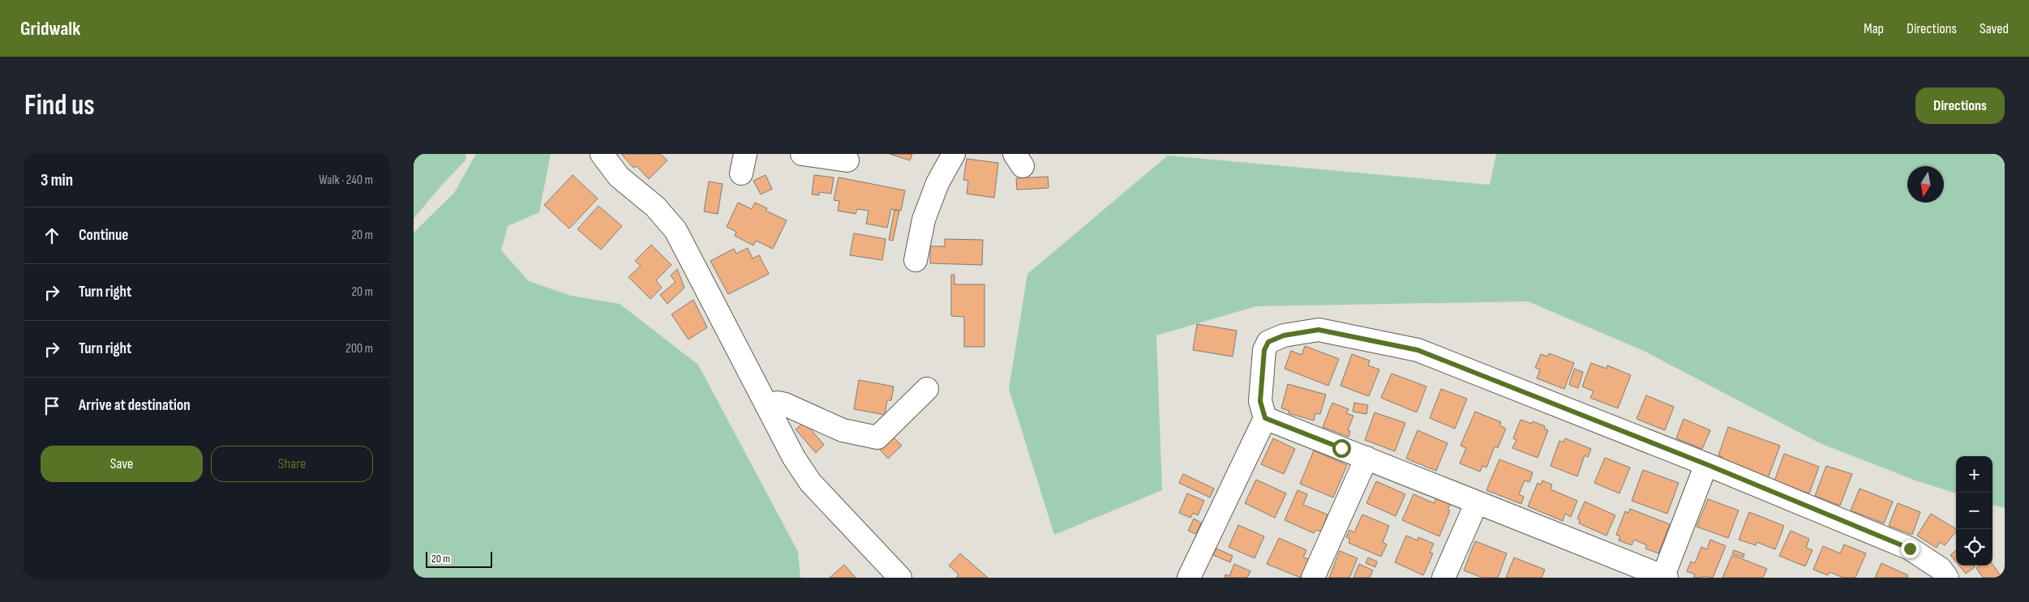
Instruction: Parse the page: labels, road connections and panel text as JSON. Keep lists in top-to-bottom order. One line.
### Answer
{"scale_bar":"20 m","north":"bottom","page":{"header":"Gridwalk","nav":["Map","Directions","Saved"],"buttons":["Directions",["Save","Share"]],"title":"Find us","heading":["3 min","Walk · 240 m"],"list":[["Continue","20 m"],["Turn right","20 m"],["Turn right","200 m"],"Arrive at destination"],"map_buttons":["+","−"],"scale":"20 m"}}
